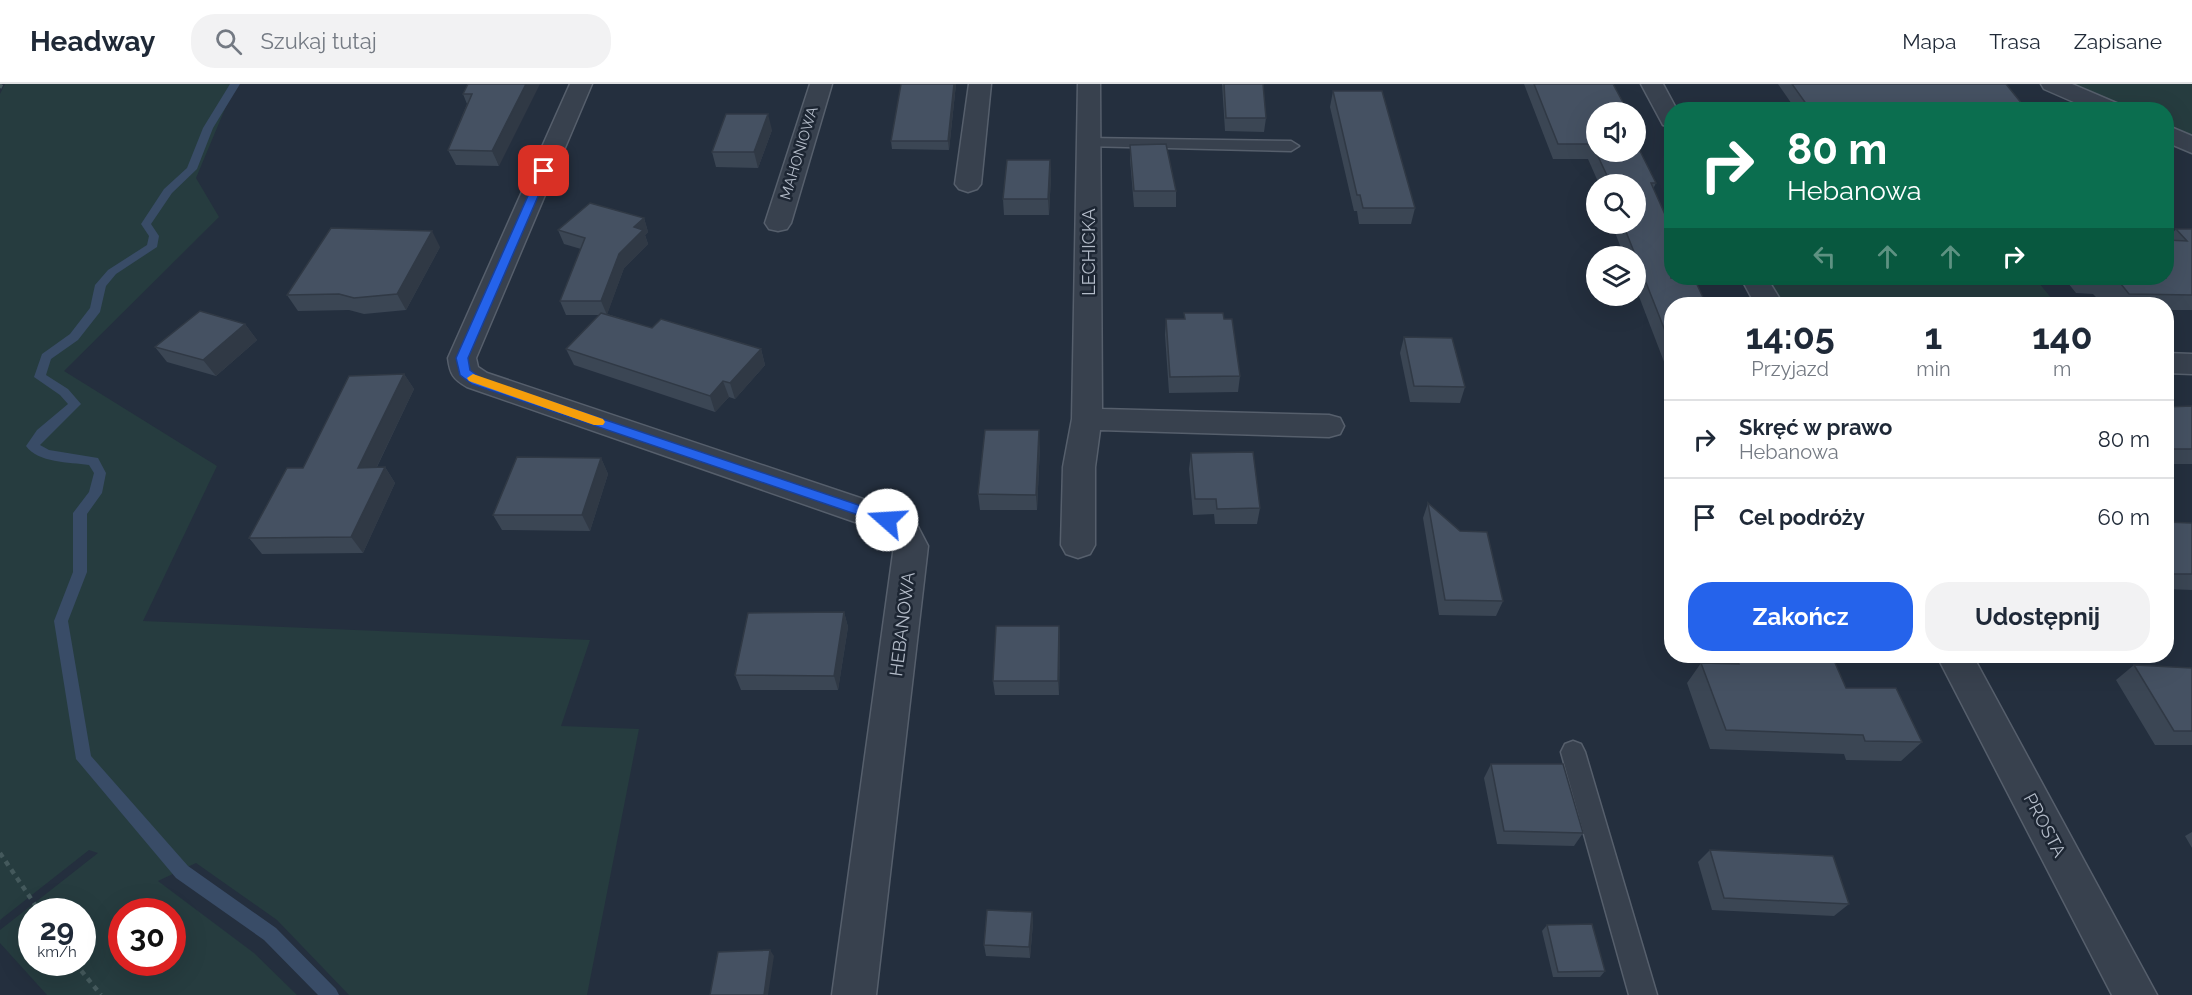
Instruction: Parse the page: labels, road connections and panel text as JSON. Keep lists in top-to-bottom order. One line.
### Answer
{"streets":{"street":["MAHONIOWA","LECHICKA","HEBANOWA","PROSTA"]},"page":{"header":"Headway","search":"Szukaj tutaj","nav":["Mapa","Trasa","Zapisane"],"turn":["80 m","Hebanowa"],"eta":["14:05","Przyjazd","1","min","140","m"],"list":[{"name":"Skręć w prawo","note":"Hebanowa","value":"80 m"},{"name":"Cel podróży","value":"60 m"}],"buttons":["Zakończ","Udostępnij"],"speed":"29 km/h","limit":"30"}}
